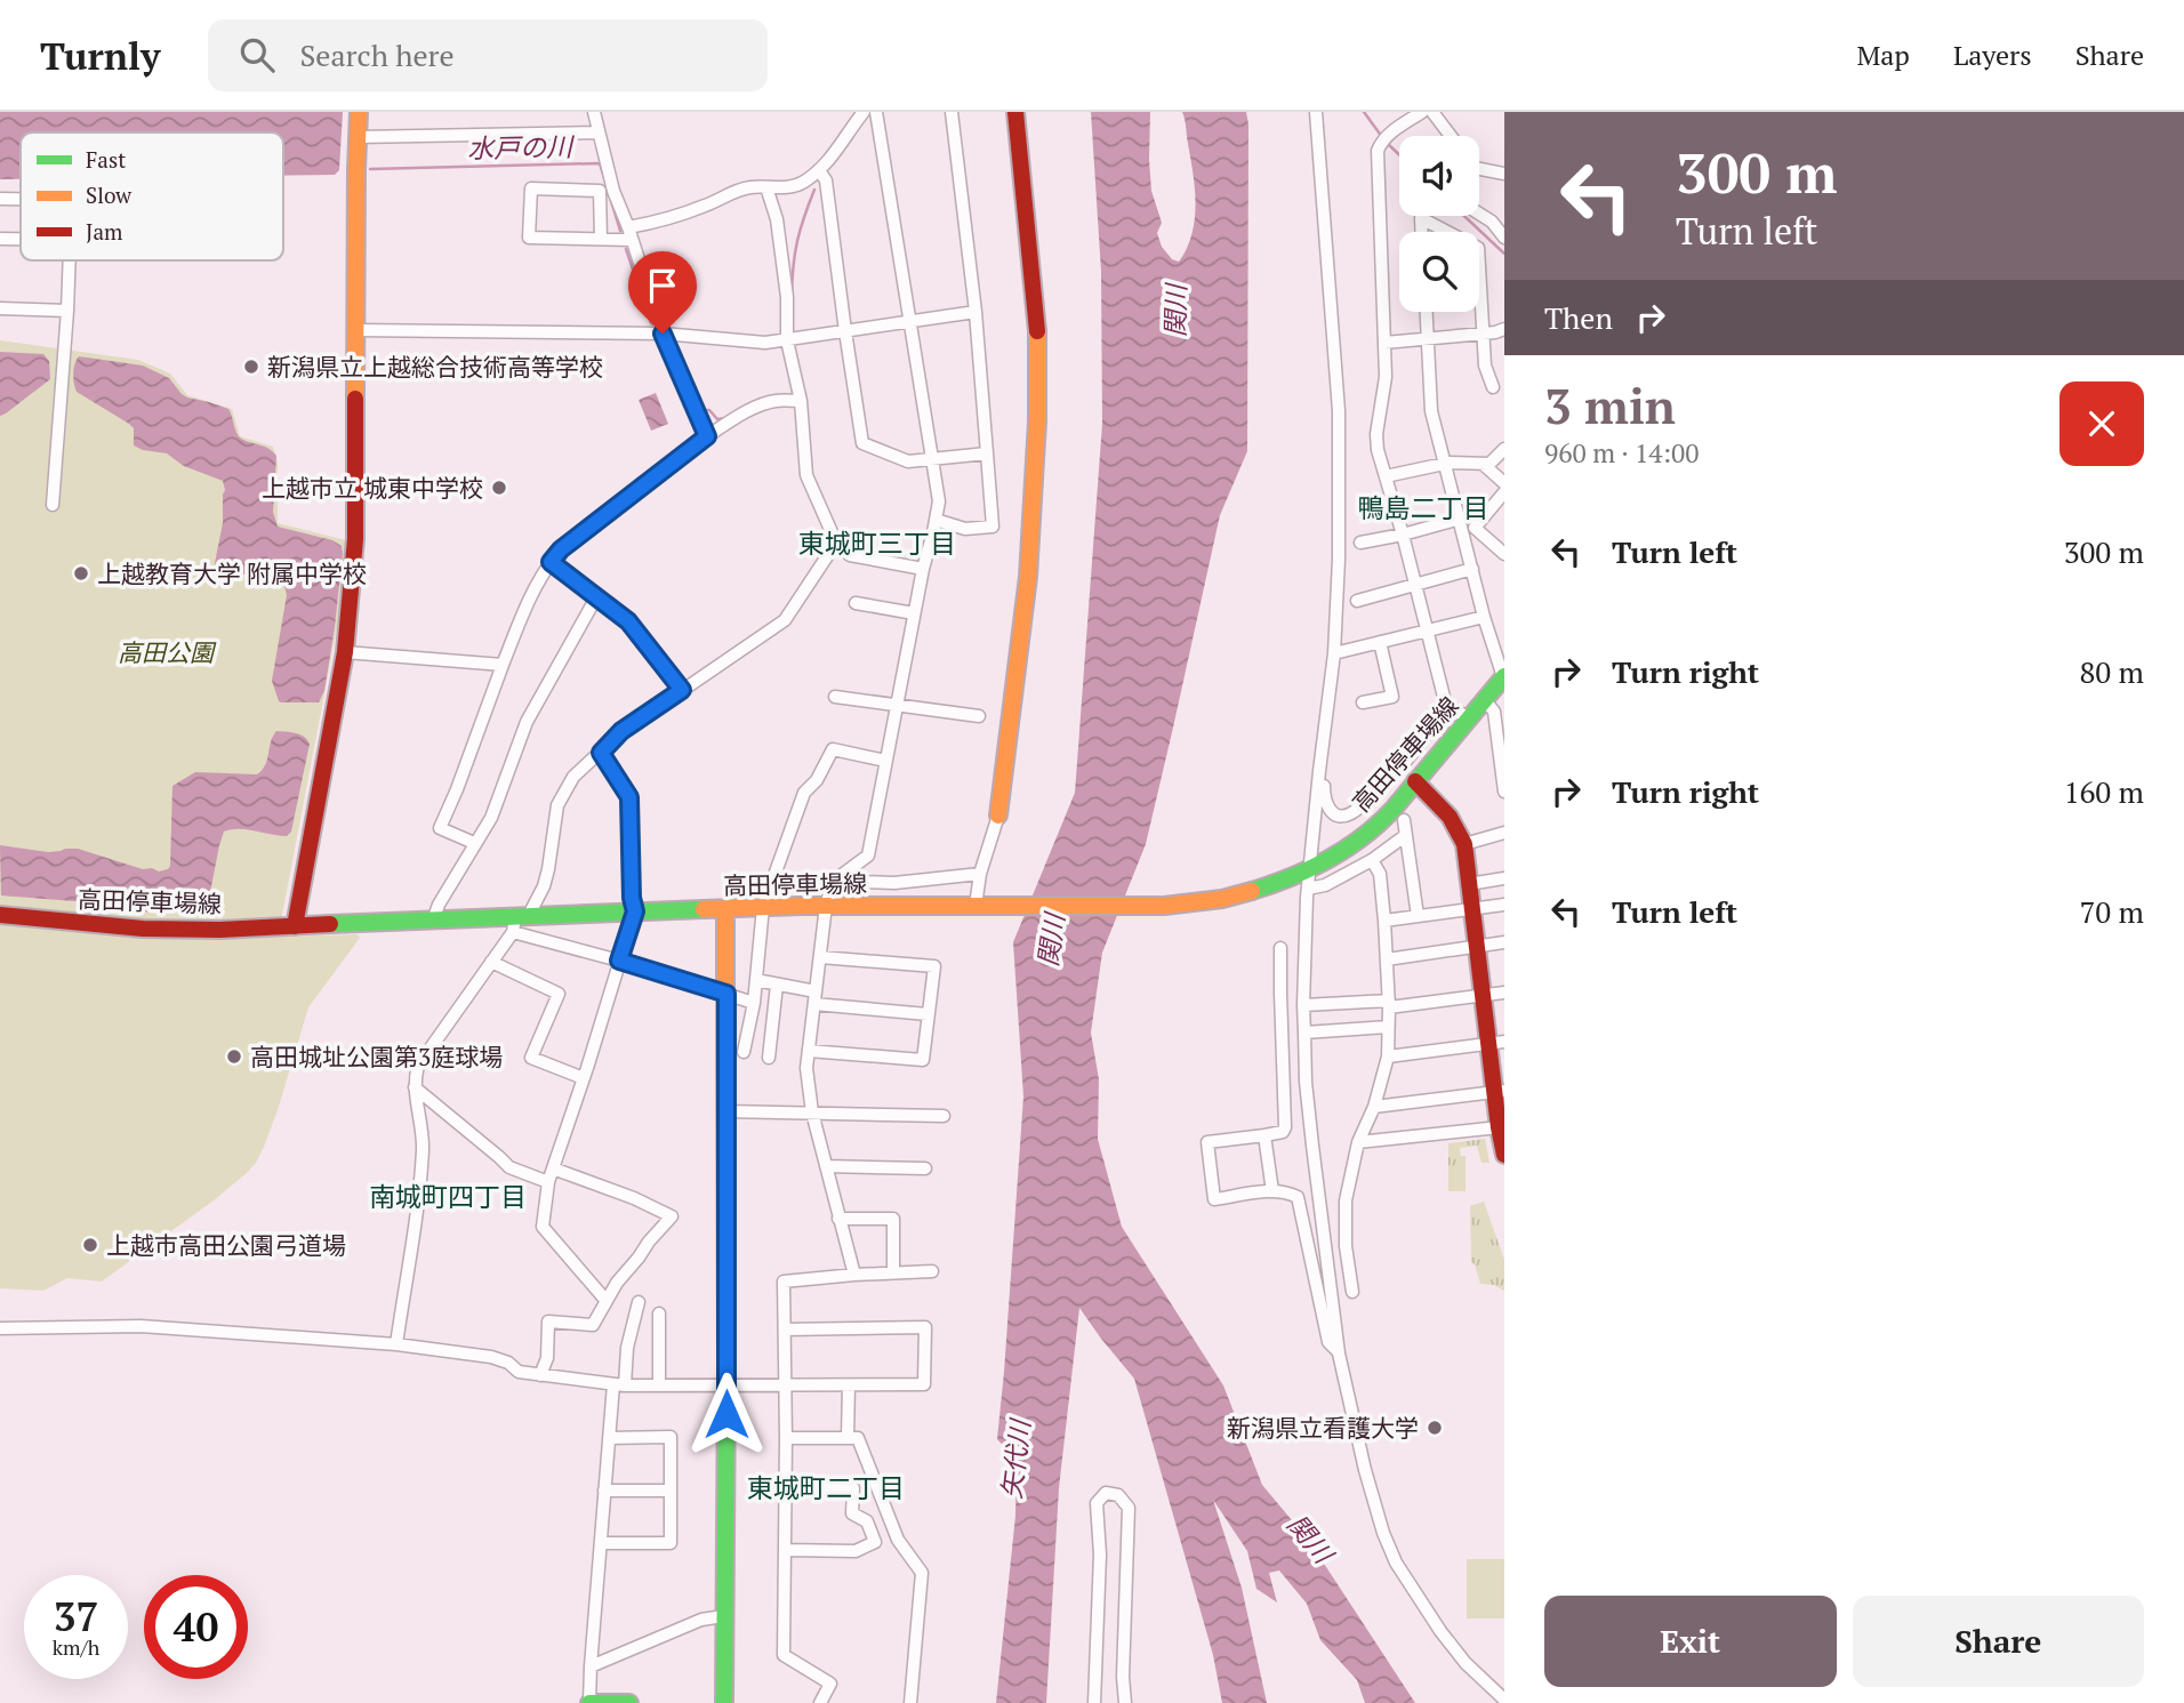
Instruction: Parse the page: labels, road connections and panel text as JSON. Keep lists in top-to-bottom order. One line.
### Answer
{"streets":{"street":["高田停車場線"]},"districts":["鴨島二丁目","東城町三丁目","南城町四丁目","東城町二丁目"],"water":["水戸の川","関川","矢代川"],"parks":["高田公園"],"places":["新潟県立上越総合技術高等学校","上越市立 城東中学校","上越教育大学 附属中学校","高田城址公園第3庭球場","上越市高田公園弓道場","新潟県立看護大学"],"legend":["Fast","Slow","Jam"],"page":{"header":"Turnly","search":"Search here","nav":["Map","Layers","Share"],"turn":["300 m","Turn left"],"then":"Then","heading":["3 min","960 m · 14:00"],"list":[{"name":"Turn left","value":"300 m"},{"name":"Turn right","value":"80 m"},{"name":"Turn right","value":"160 m"},{"name":"Turn left","value":"70 m"}],"speed":"37 km/h","limit":"40","buttons":["Exit","Share"]}}
